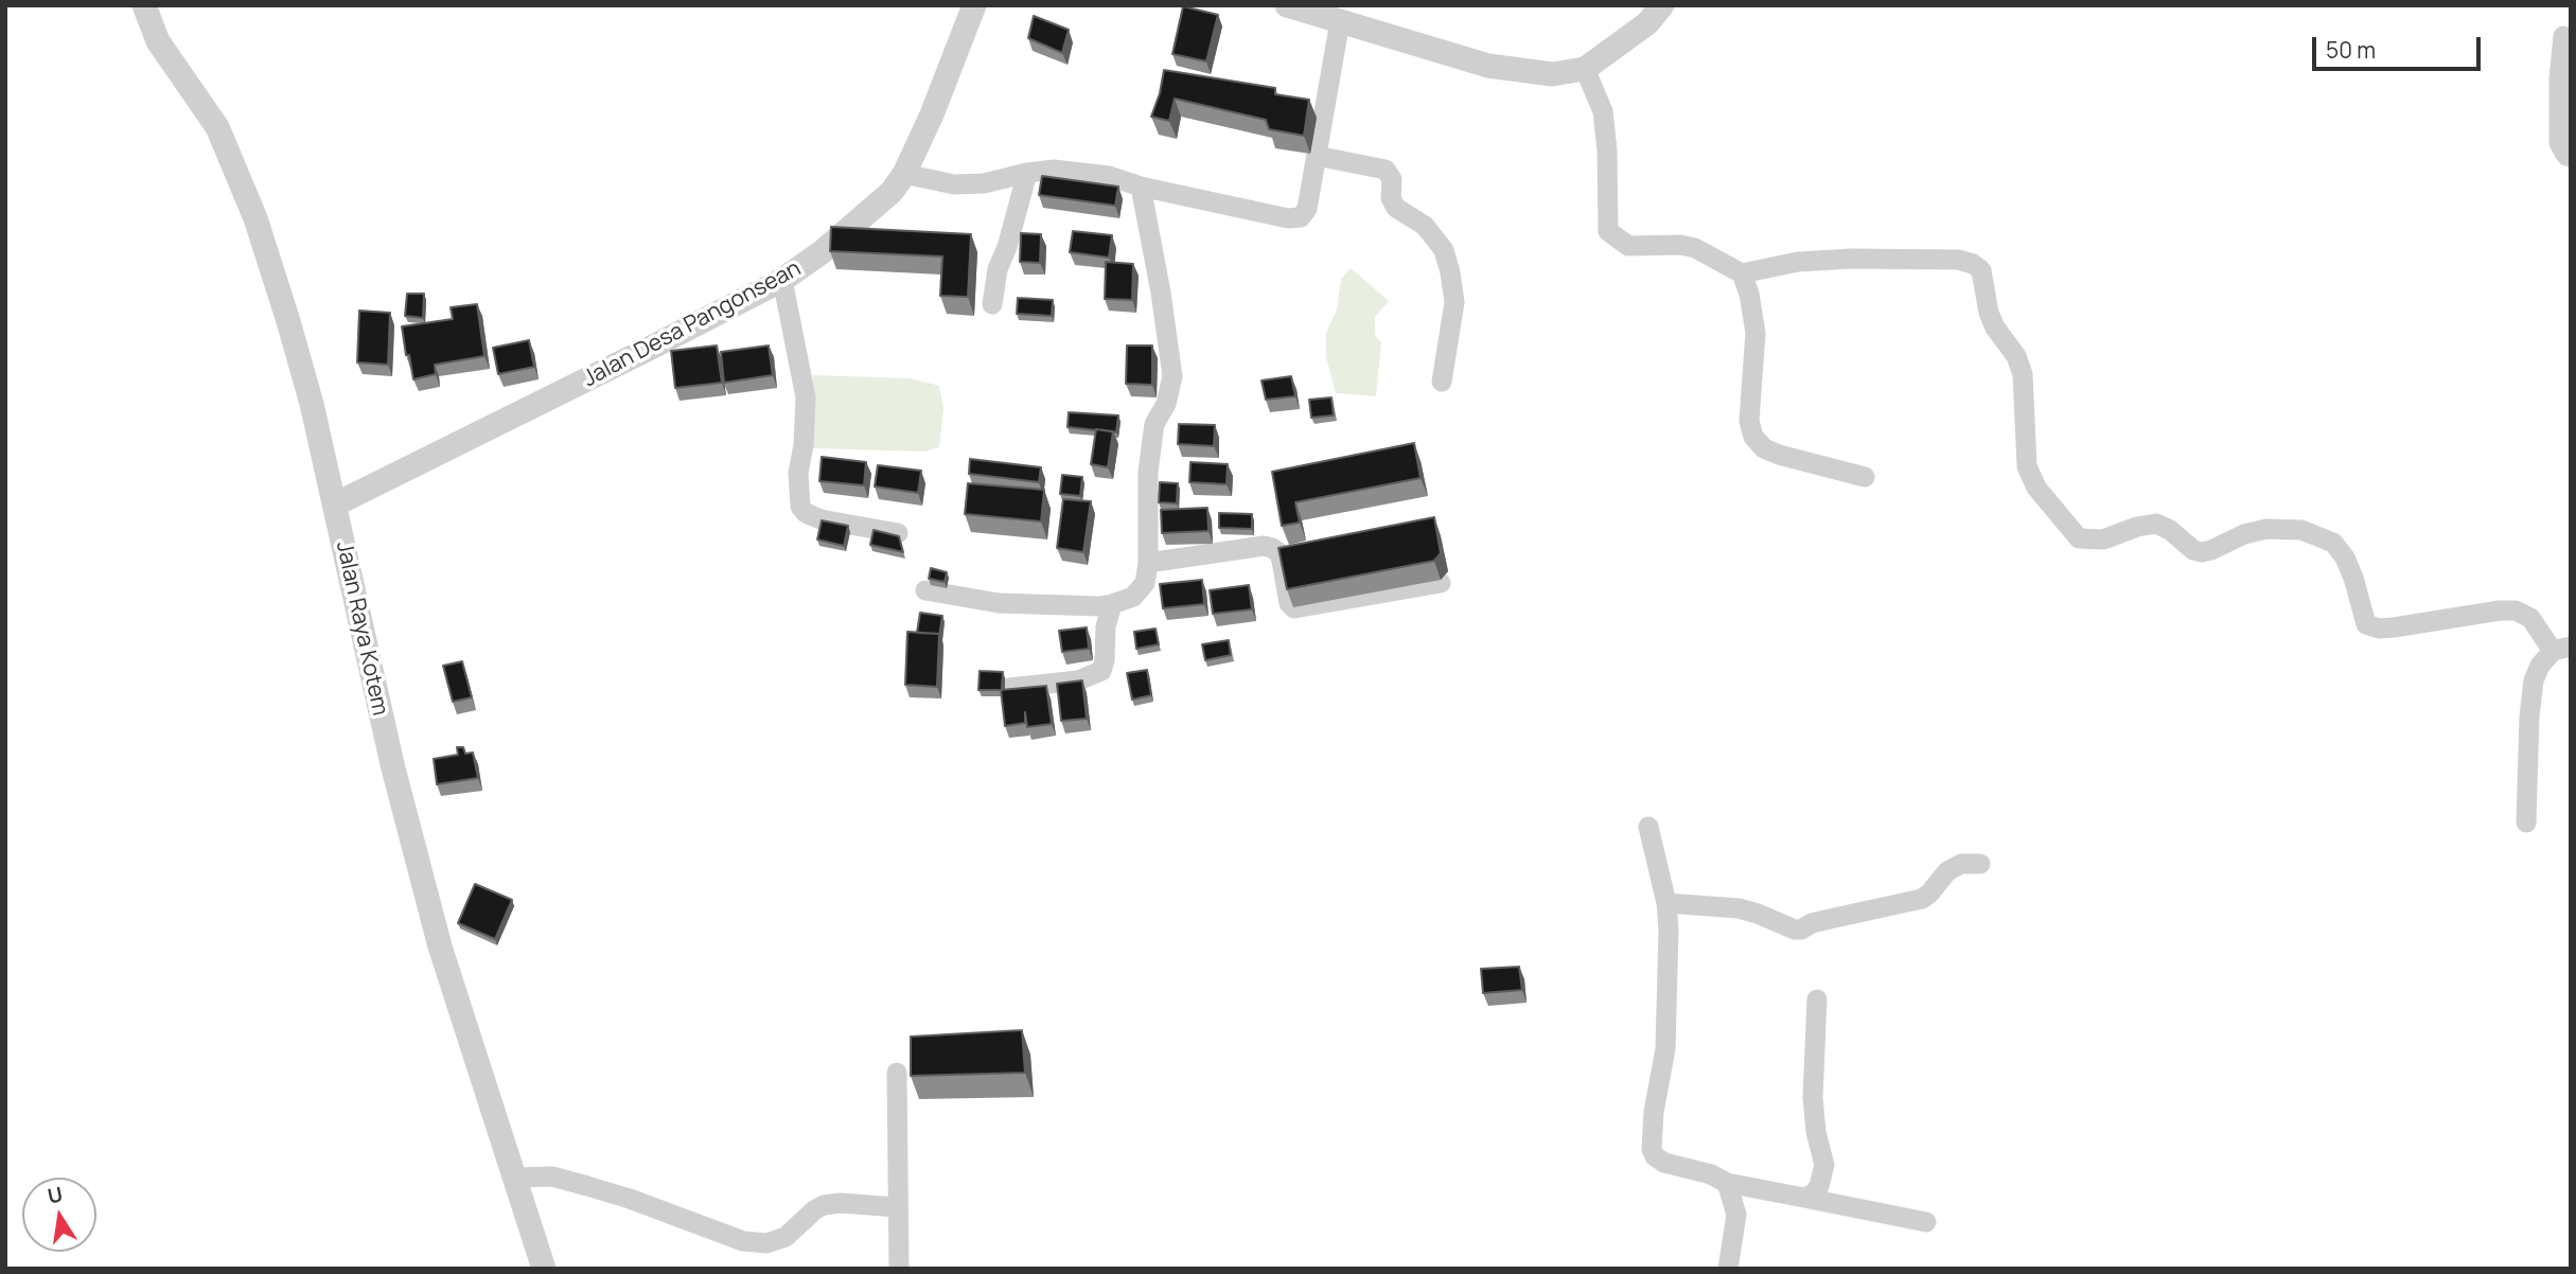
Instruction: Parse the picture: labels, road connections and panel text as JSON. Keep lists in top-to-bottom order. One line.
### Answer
{"streets":{"street":["Jalan Desa Pangonsean","Jalan Raya Kotem"]},"crossings":[["Jalan Desa Pangonsean","Jalan Raya Kotem"]],"scale_bar":"50 m","north":"top"}
